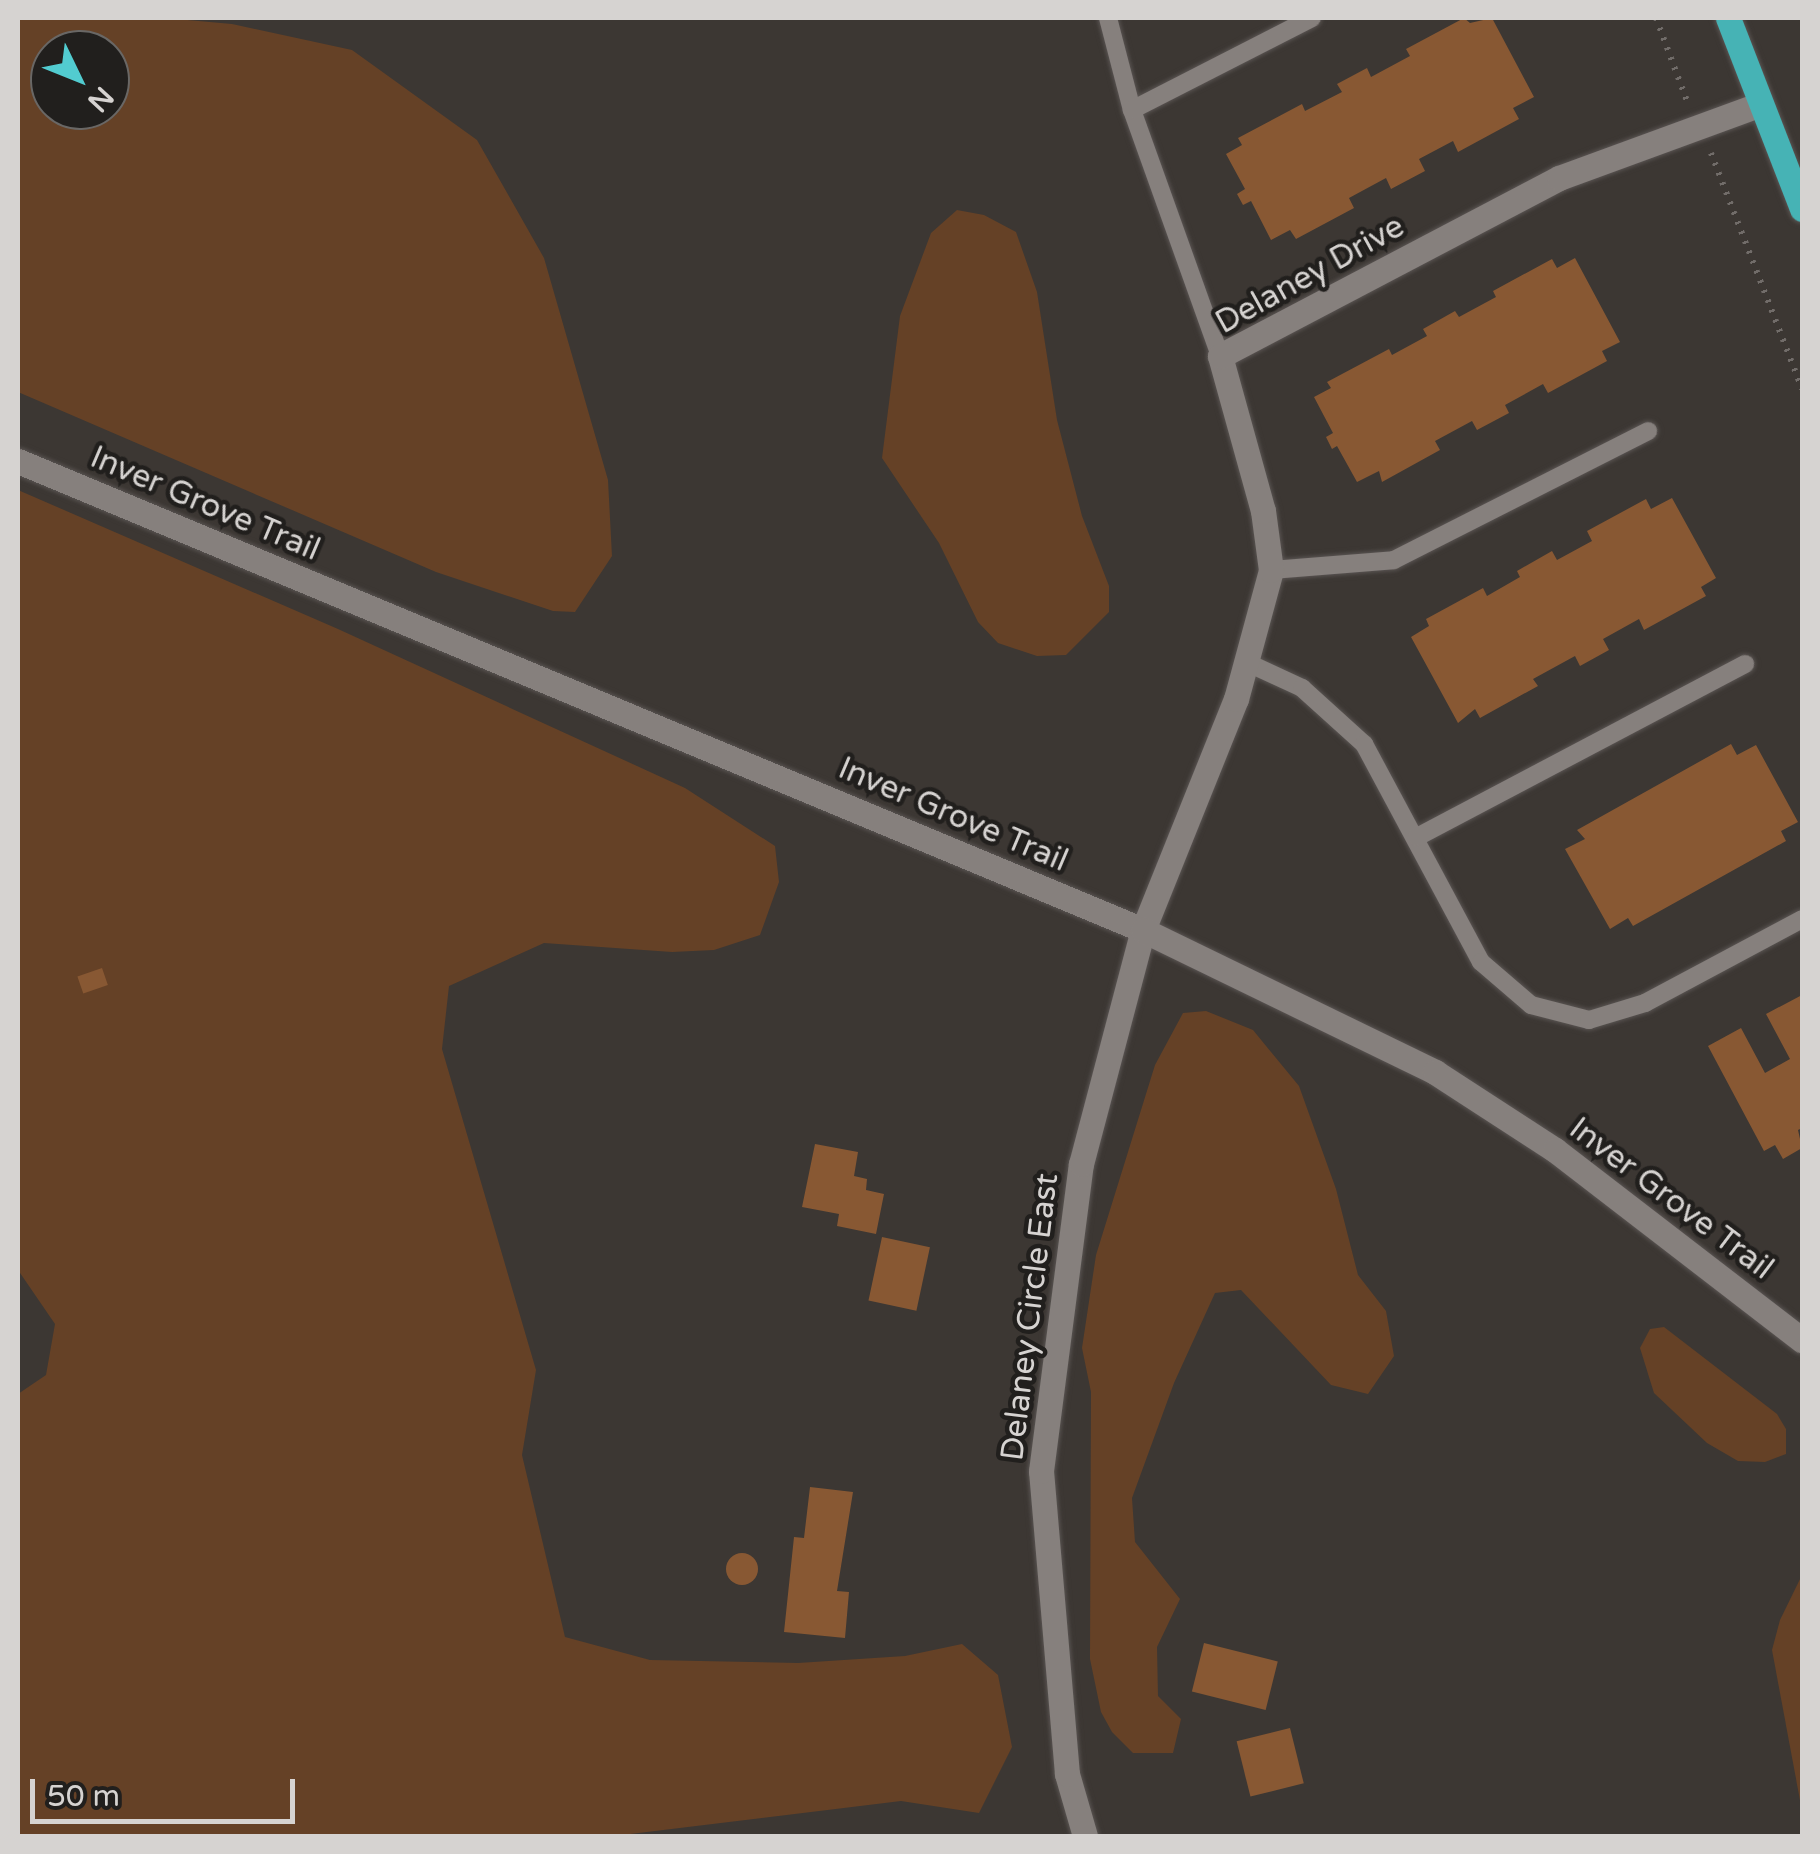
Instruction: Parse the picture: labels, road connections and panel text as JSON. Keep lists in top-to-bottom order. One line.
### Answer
{"streets":{"street":["Delaney Drive","Inver Grove Trail","Delaney Circle East"]},"crossings":[["Delaney Drive","Inver Grove Trail"],["Delaney Drive","Delaney Circle East"],["Inver Grove Trail","Delaney Circle East"]],"scale_bar":"50 m","north":"bottom right"}
